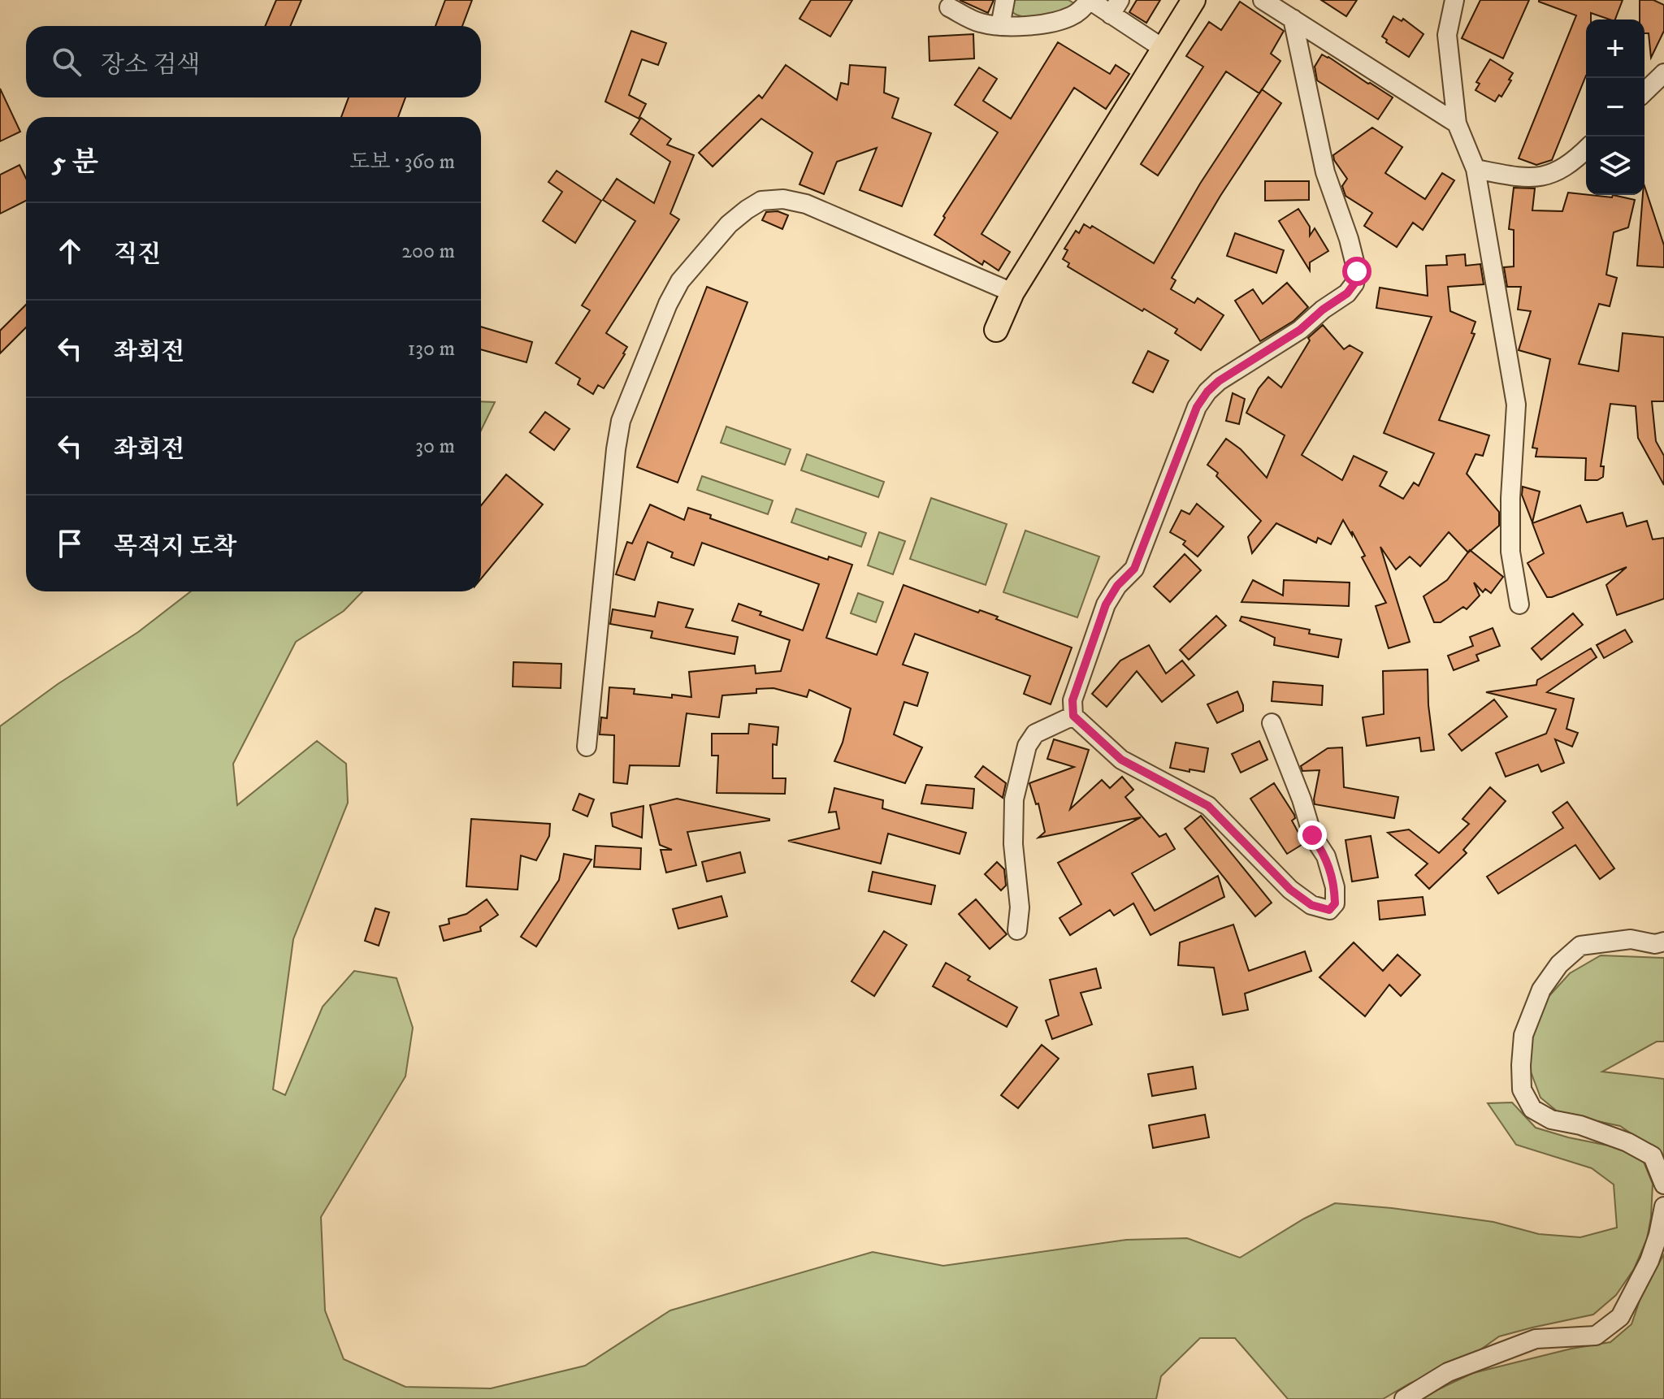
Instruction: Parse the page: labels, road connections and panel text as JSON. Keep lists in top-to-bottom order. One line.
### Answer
{"page":{"map_buttons":["+","−"],"search":"장소 검색","heading":["5 분","도보 · 360 m"],"list":[["직진","200 m"],["좌회전","130 m"],["좌회전","30 m"],"목적지 도착"]}}
